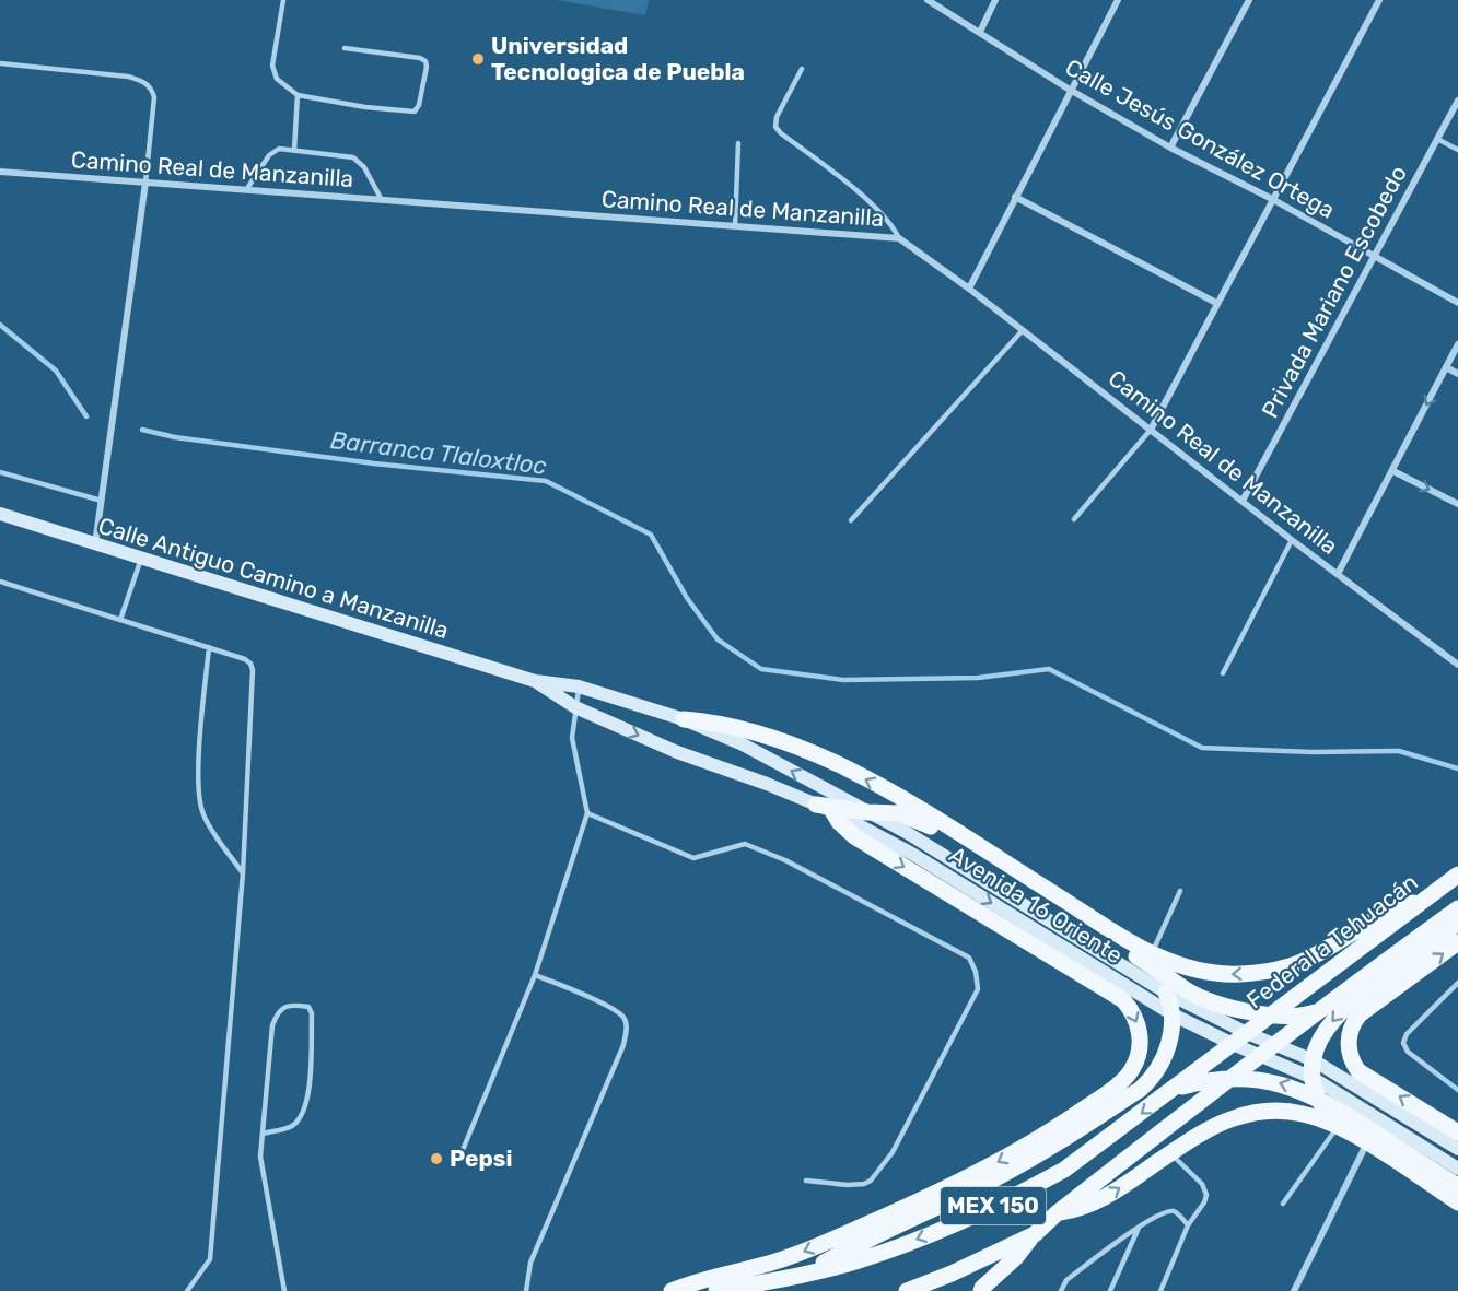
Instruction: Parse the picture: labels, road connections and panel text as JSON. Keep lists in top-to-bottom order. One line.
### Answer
{"streets":{"main road":["Calle Antiguo Camino a Manzanilla","Avenida 16 Oriente","Federal a Tehuacán","MEX 150"],"street":["Calle Jesús González Ortega","Camino Real de Manzanilla","Privada Mariano Escobedo"]},"crossings":[["Calle Jesús González Ortega","Privada Mariano Escobedo"],["Camino Real de Manzanilla","Privada Mariano Escobedo"],["Calle Antiguo Camino a Manzanilla","Avenida 16 Oriente"],["Avenida 16 Oriente","Federal a Tehuacán"],["Avenida 16 Oriente","MEX 150"],["Federal a Tehuacán","MEX 150"]],"water":["Barranca Tlaloxtloc"],"places":["Universidad Tecnologica de Puebla","Pepsi"]}
